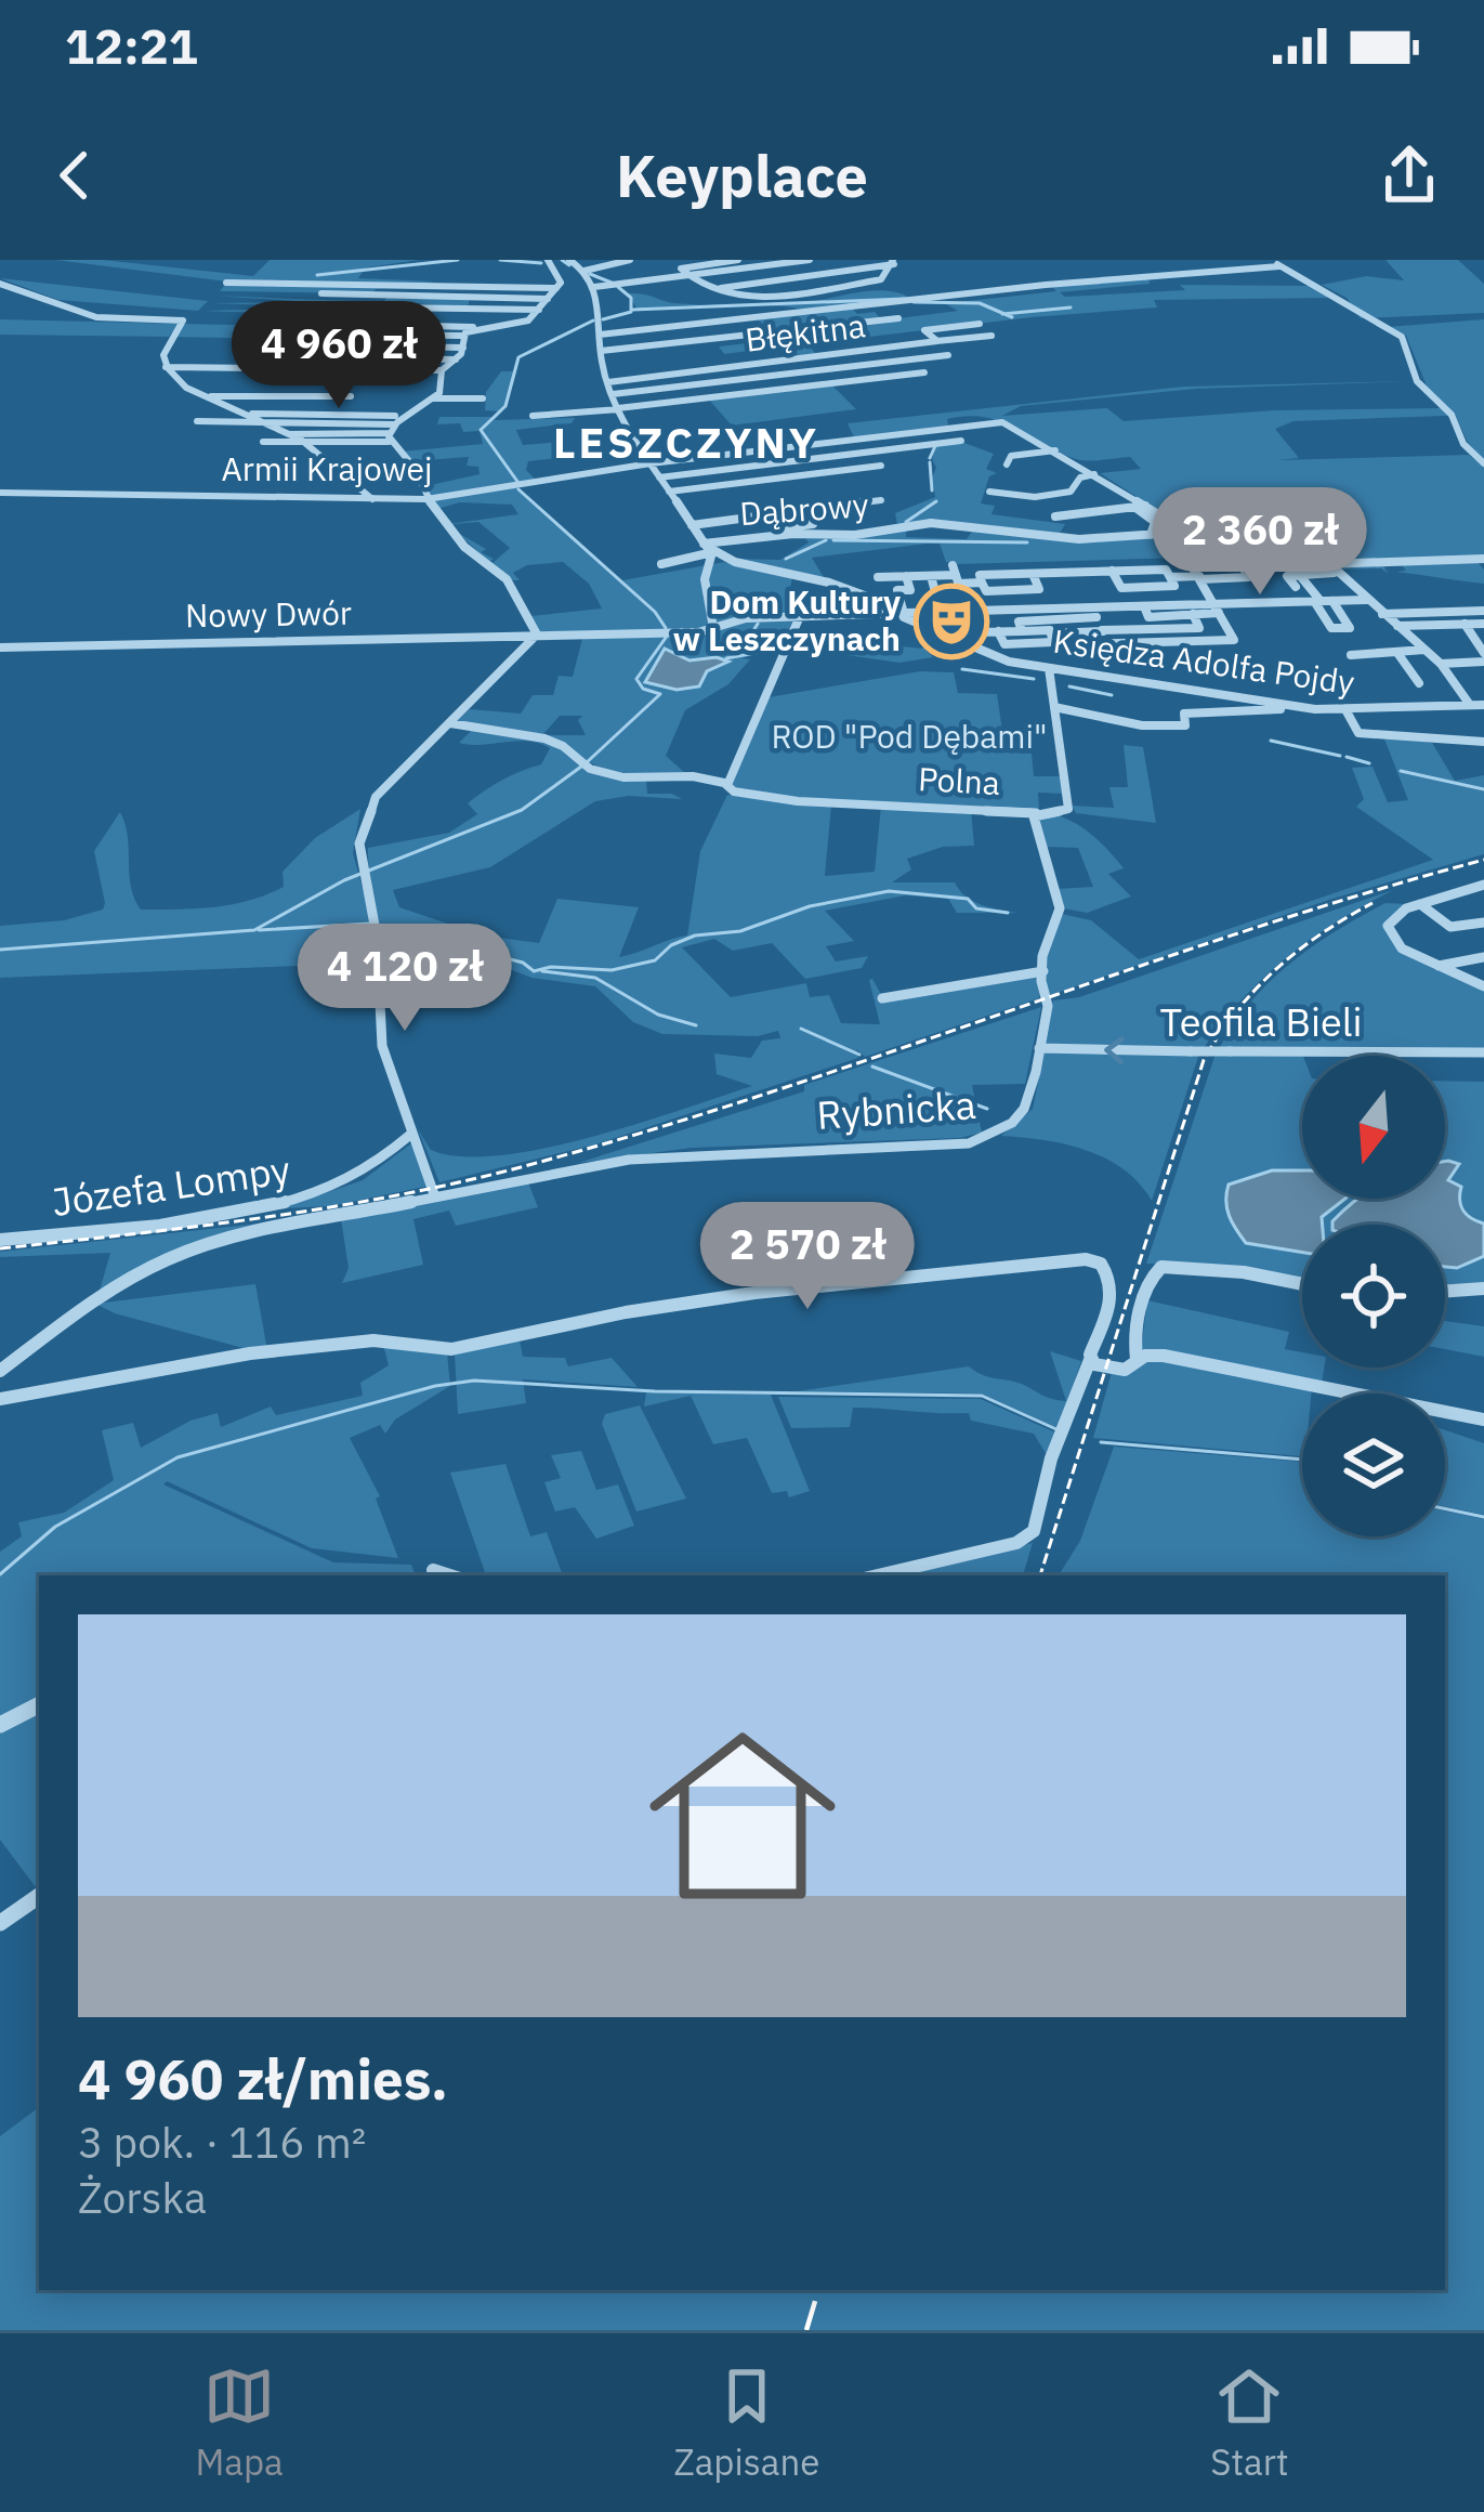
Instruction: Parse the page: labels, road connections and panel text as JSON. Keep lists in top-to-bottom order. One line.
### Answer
{"streets":{"street":["Błękitna","Armii Krajowej","Dąbrowy","Nowy Dwór","Księdza Adolfa Pojdy","Polna","Teofila Bieli","Rybnicka","Józefa Lompy"]},"crossings":[["Błękitna","Księdza Adolfa Pojdy"],["Armii Krajowej","Księdza Adolfa Pojdy"],["Dąbrowy","Księdza Adolfa Pojdy"],["Polna","Rybnicka"],["Teofila Bieli","Rybnicka"]],"one_way":["Teofila Bieli"],"districts":["LESZCZYNY"],"parks":["ROD \"Pod Dębami\""],"places":{"theatre":["Dom Kultury w Leszczynach"]},"north":"bottom","page":{"status":"12:21","header":"Keyplace","price":["4 960 zł","2 360 zł","4 120 zł","2 570 zł"],"list":[{"name":"4 960 zł/mies.","note":"3 pok. · 116 m² · Żorska"}],"tabs":["Mapa","Zapisane","Start"]}}
